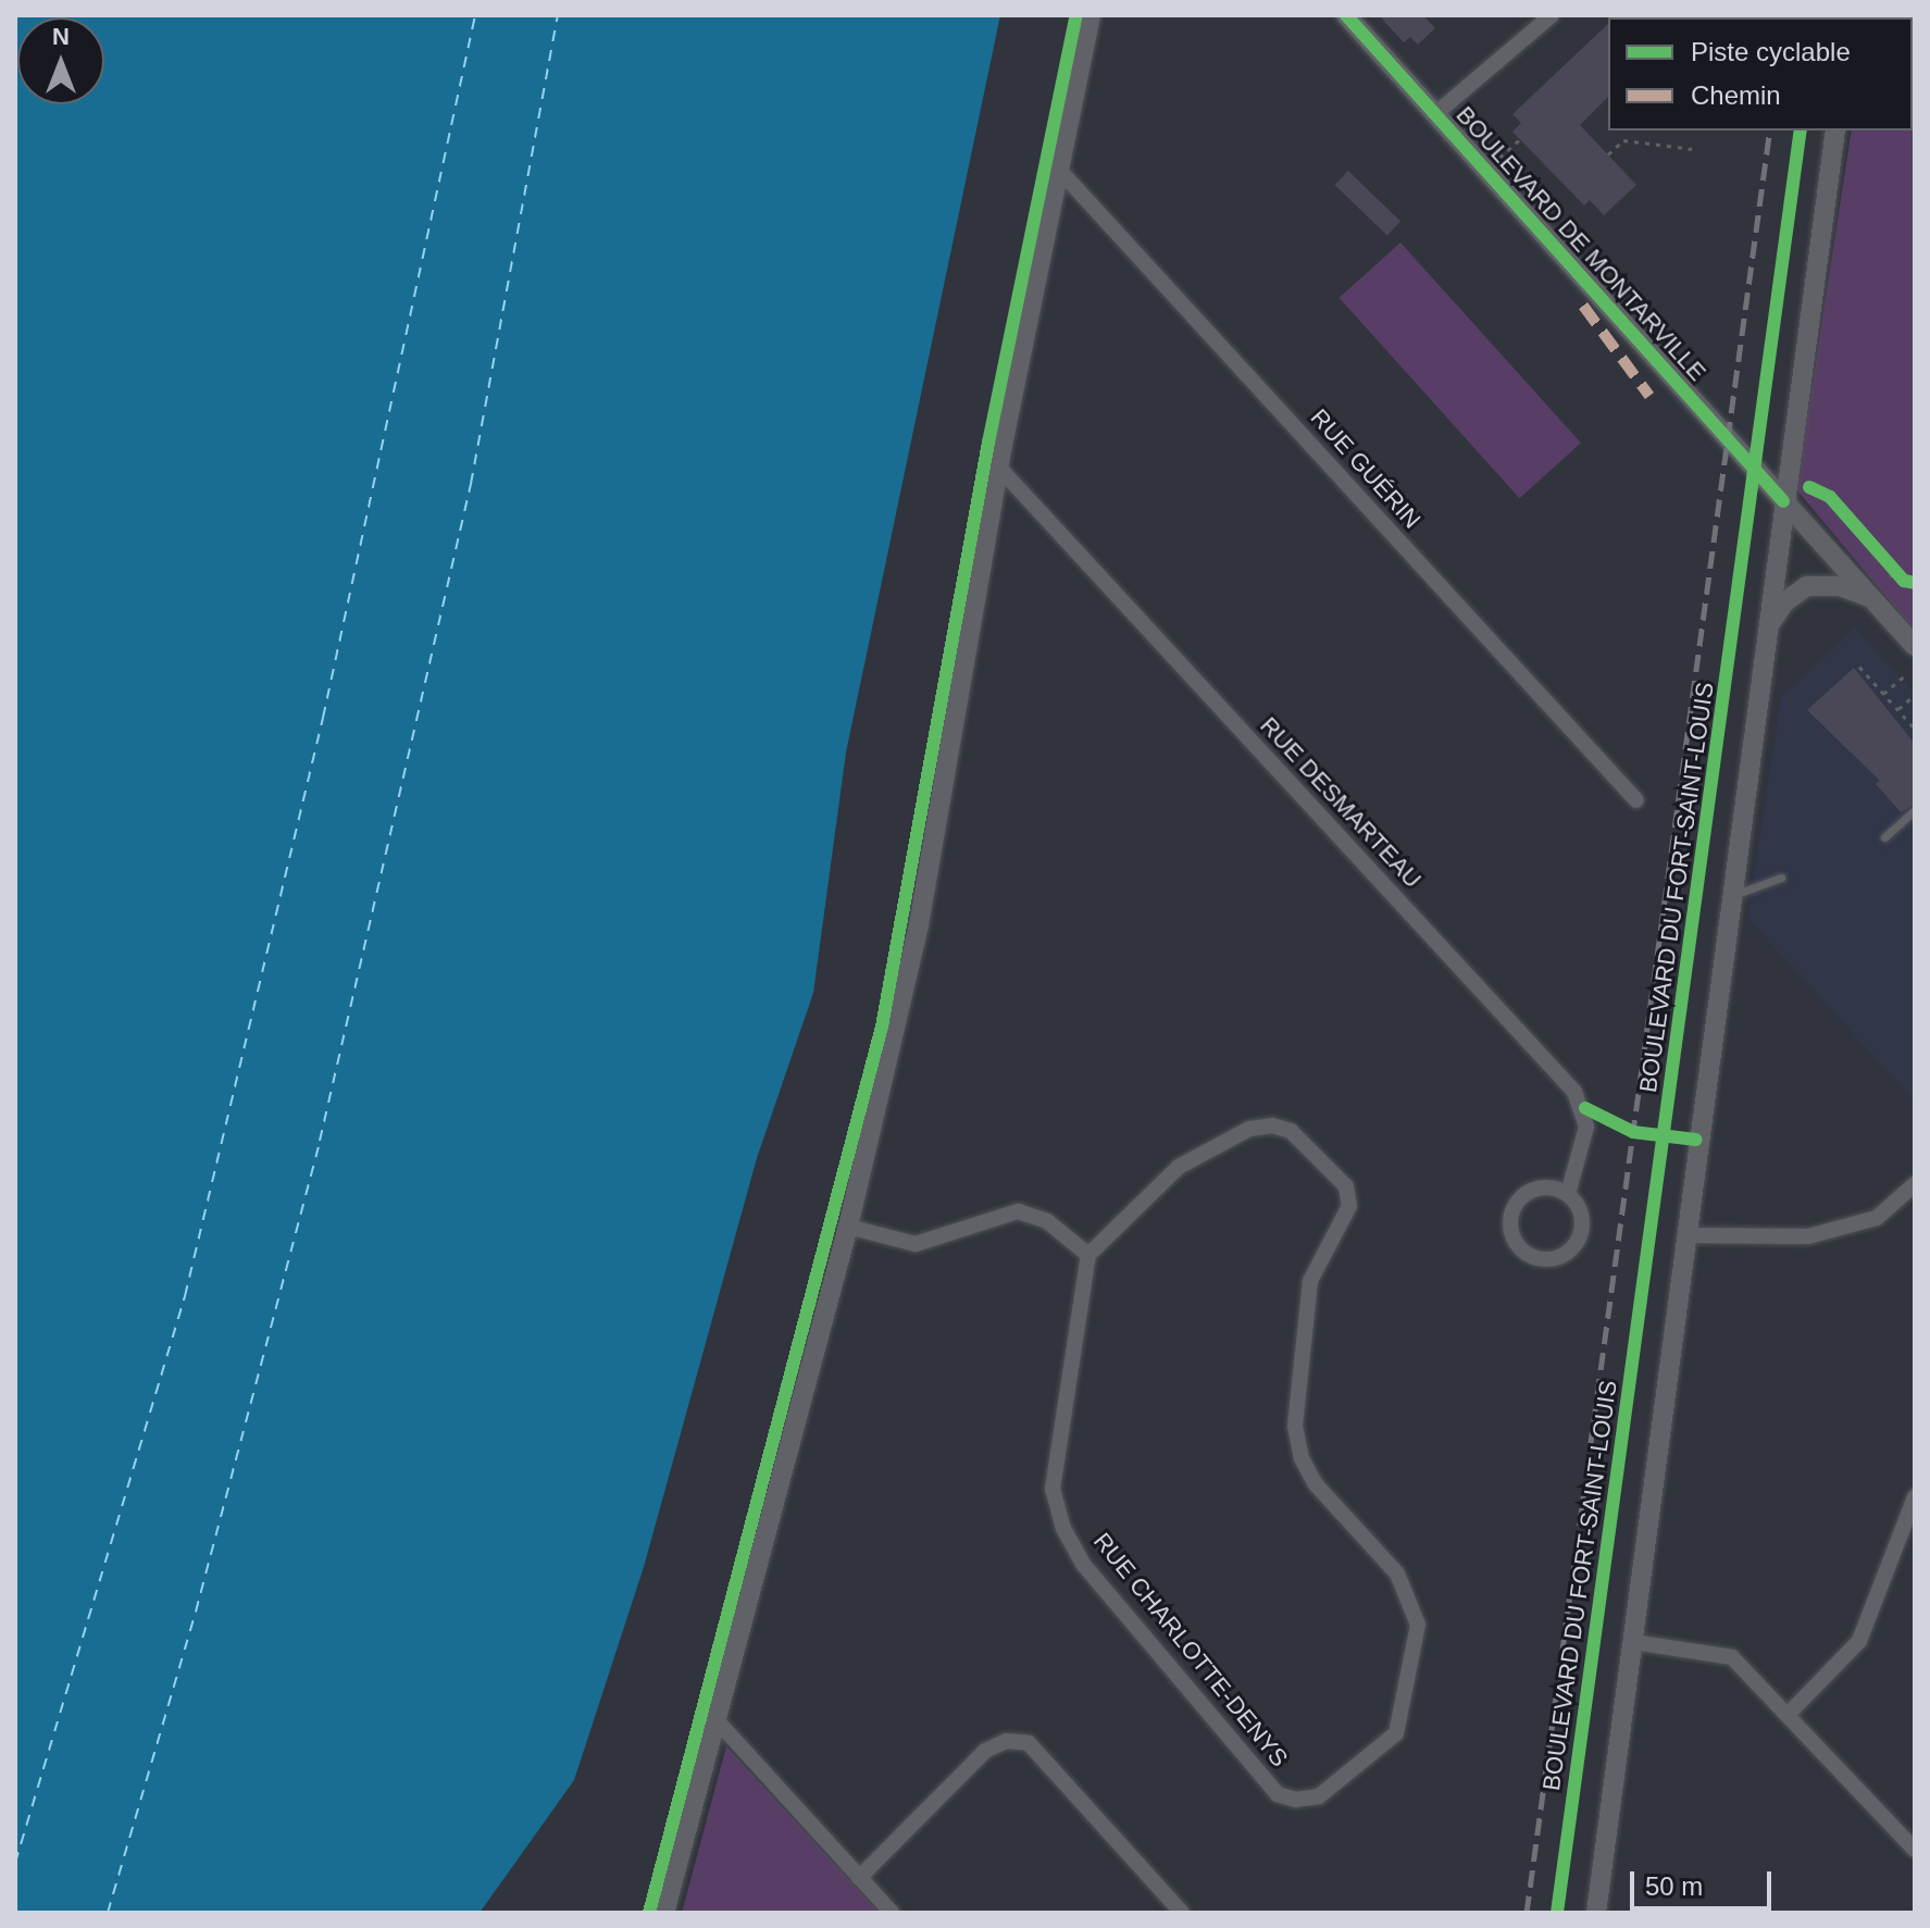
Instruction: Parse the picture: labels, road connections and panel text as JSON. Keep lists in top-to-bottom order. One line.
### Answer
{"streets":{"street":["BOULEVARD DE MONTARVILLE","RUE GUÉRIN","RUE DESMARTEAU","RUE CHARLOTTE-DENYS"],"cycle path":["BOULEVARD DU FORT-SAINT-LOUIS"]},"legend":["Piste cyclable","Chemin"],"scale_bar":"50 m","north":"top"}
